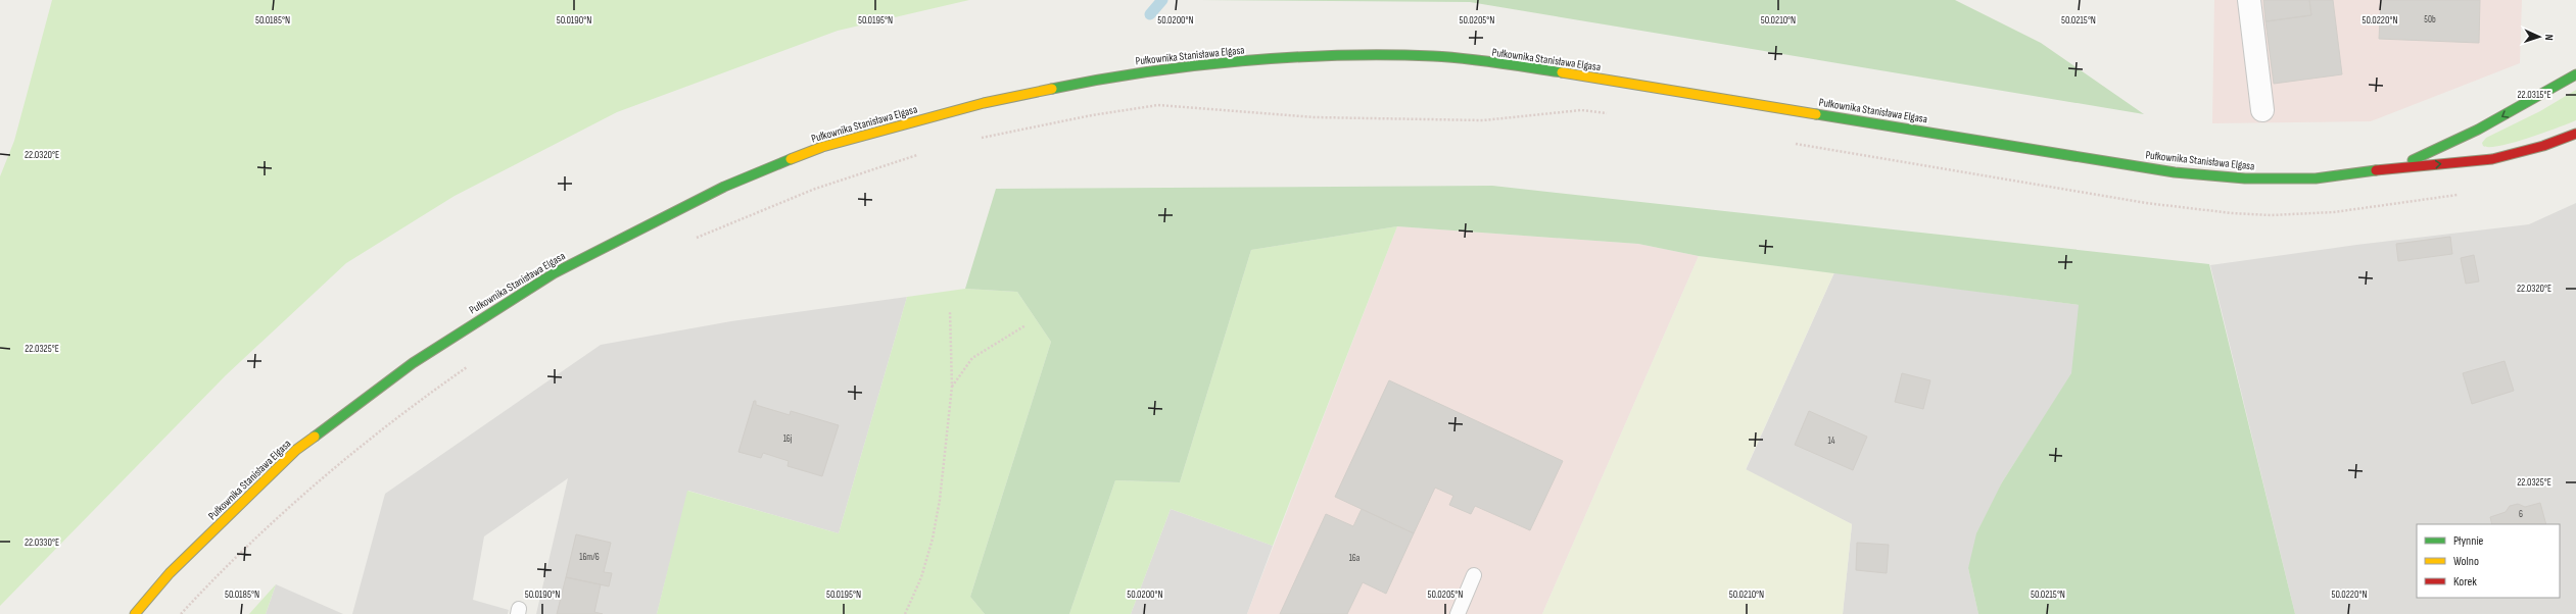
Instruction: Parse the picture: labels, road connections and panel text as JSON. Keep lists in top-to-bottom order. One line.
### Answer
{"streets":{"street":["Pułkownika Stanisława Elgasa"]},"house_numbers":["50b","16j","14","6","16m/6","16a"],"legend":["Płynnie","Wolno","Korek"],"north":"right","coordinates":["50.0185°N","50.0190°N","50.0195°N","50.0200°N","50.0205°N","50.0210°N","50.0215°N","50.0220°N","22.0315°E","22.0320°E","22.0325°E","22.0330°E"]}
